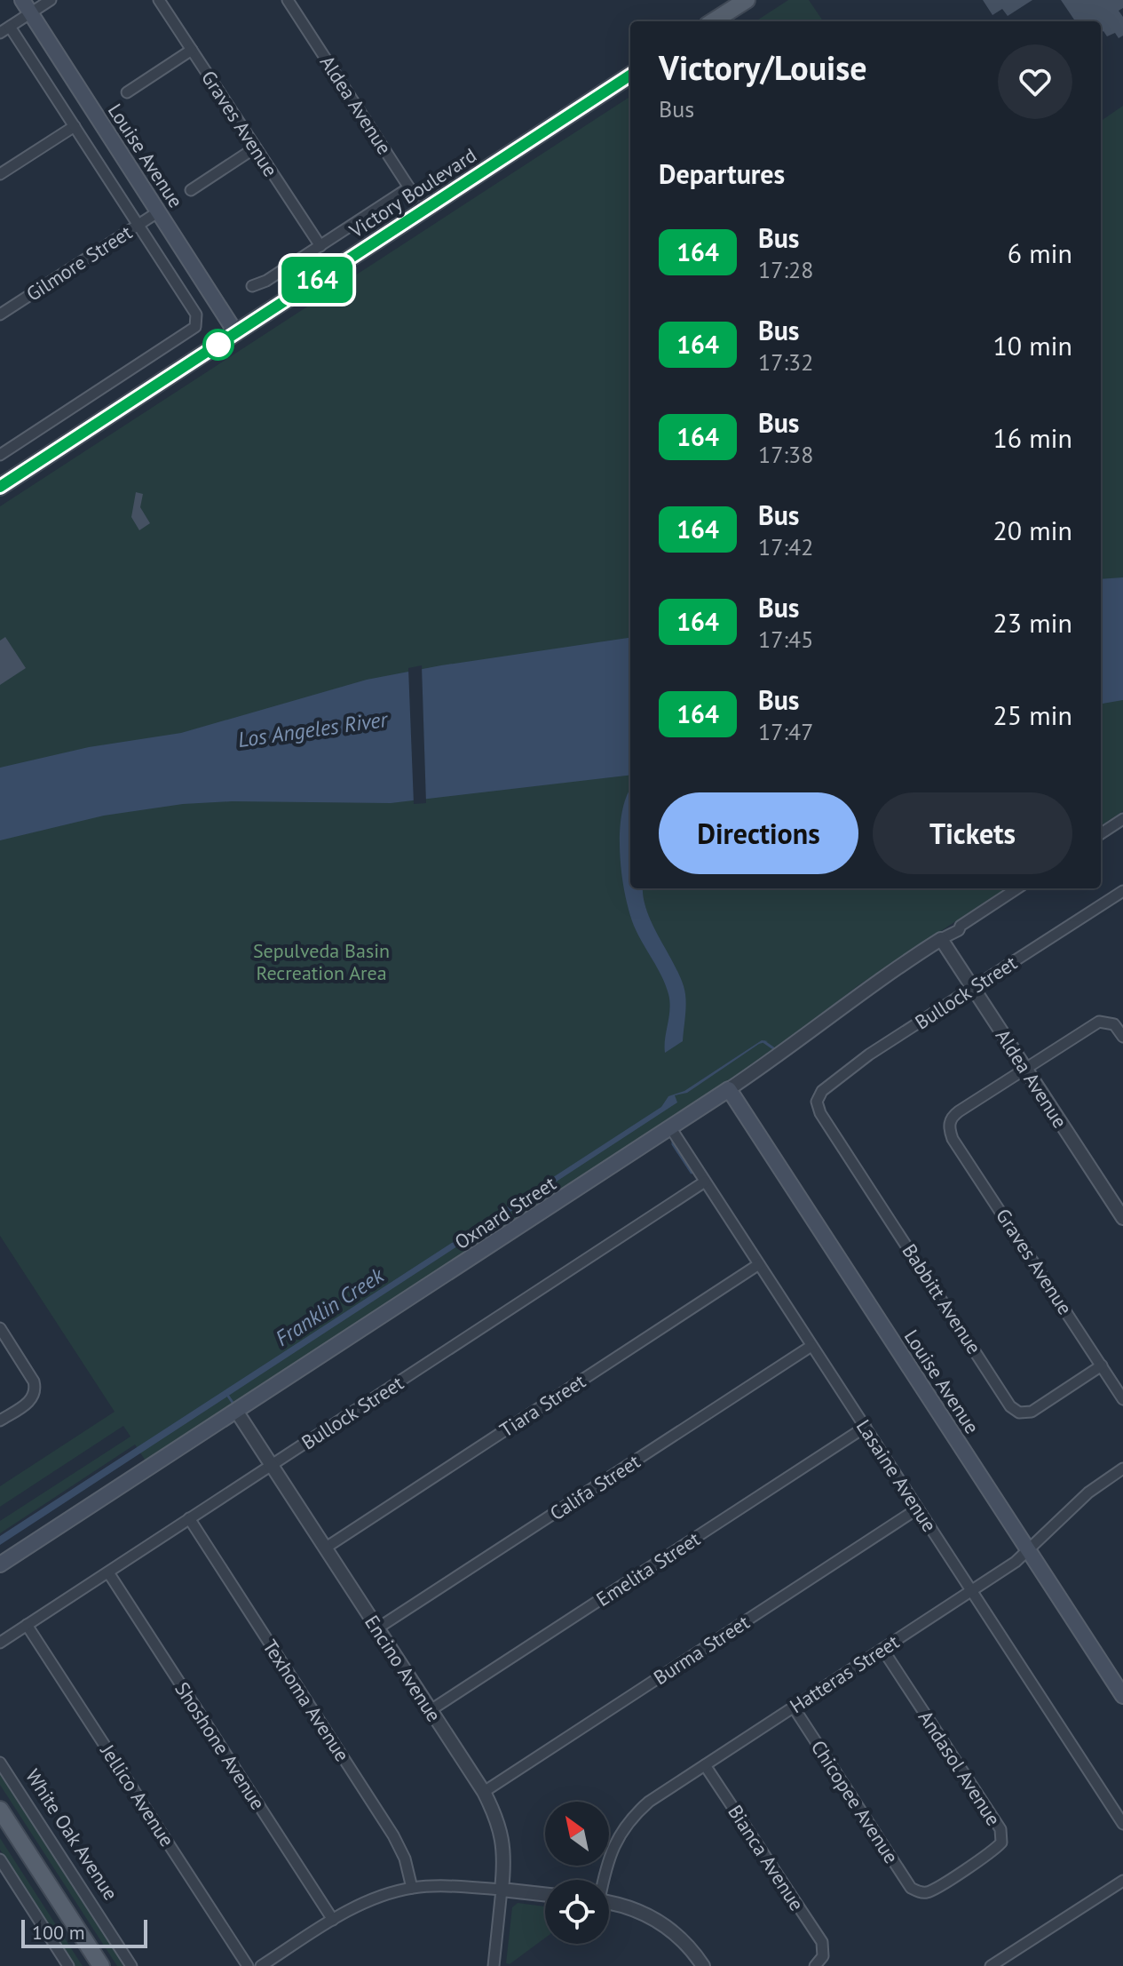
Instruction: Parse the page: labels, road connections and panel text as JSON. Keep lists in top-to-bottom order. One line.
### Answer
{"streets":{"main road":["Louise Avenue","Victory Boulevard","Oxnard Street"],"street":["Aldea Avenue","Graves Avenue","Gilmore Street","Bullock Street","Babbitt Avenue","Tiara Street","Lasaine Avenue","Califa Street","Emelita Street","Burma Street","Encino Avenue","Hatteras Street","Texhoma Avenue","Shoshone Avenue","Andasol Avenue","Jellico Avenue","Chicopee Avenue","White Oak Avenue","Bianca Avenue"]},"crossings":[["Aldea Avenue","Graves Avenue"],["Aldea Avenue","Victory Boulevard"],["Aldea Avenue","Bullock Street"],["Aldea Avenue","Oxnard Street"],["Graves Avenue","Victory Boulevard"],["Graves Avenue","Babbitt Avenue"],["Louise Avenue","Victory Boulevard"],["Louise Avenue","Gilmore Street"],["Louise Avenue","Oxnard Street"],["Louise Avenue","Hatteras Street"],["Bullock Street","Babbitt Avenue"],["Bullock Street","Lasaine Avenue"],["Bullock Street","Encino Avenue"],["Bullock Street","Texhoma Avenue"],["Bullock Street","Shoshone Avenue"],["Bullock Street","Jellico Avenue"],["Oxnard Street","Lasaine Avenue"],["Oxnard Street","Encino Avenue"],["Tiara Street","Lasaine Avenue"],["Tiara Street","Encino Avenue"],["Lasaine Avenue","Califa Street"],["Lasaine Avenue","Emelita Street"],["Lasaine Avenue","Burma Street"],["Lasaine Avenue","Hatteras Street"],["Califa Street","Encino Avenue"],["Emelita Street","Encino Avenue"],["Burma Street","Encino Avenue"],["Hatteras Street","Andasol Avenue"],["Hatteras Street","Chicopee Avenue"],["Hatteras Street","Bianca Avenue"],["Andasol Avenue","Chicopee Avenue"]],"water":["Los Angeles River","Franklin Creek"],"parks":["Sepulveda Basin Recreation Area"],"lines":["bus line 164"],"scale_bar":"100 m","north":"top left","page":{"on_map":"164","heading":[["Victory/Louise","Bus"],"Departures"],"list":[{"mark":"164","name":"Bus","note":"17:28","value":"6 min"},{"mark":"164","name":"Bus","note":"17:32","value":"10 min"},{"mark":"164","name":"Bus","note":"17:38","value":"16 min"},{"mark":"164","name":"Bus","note":"17:42","value":"20 min"},{"mark":"164","name":"Bus","note":"17:45","value":"23 min"},{"mark":"164","name":"Bus","note":"17:47","value":"25 min"}],"buttons":["Directions","Tickets"],"scale":"100 m"}}
